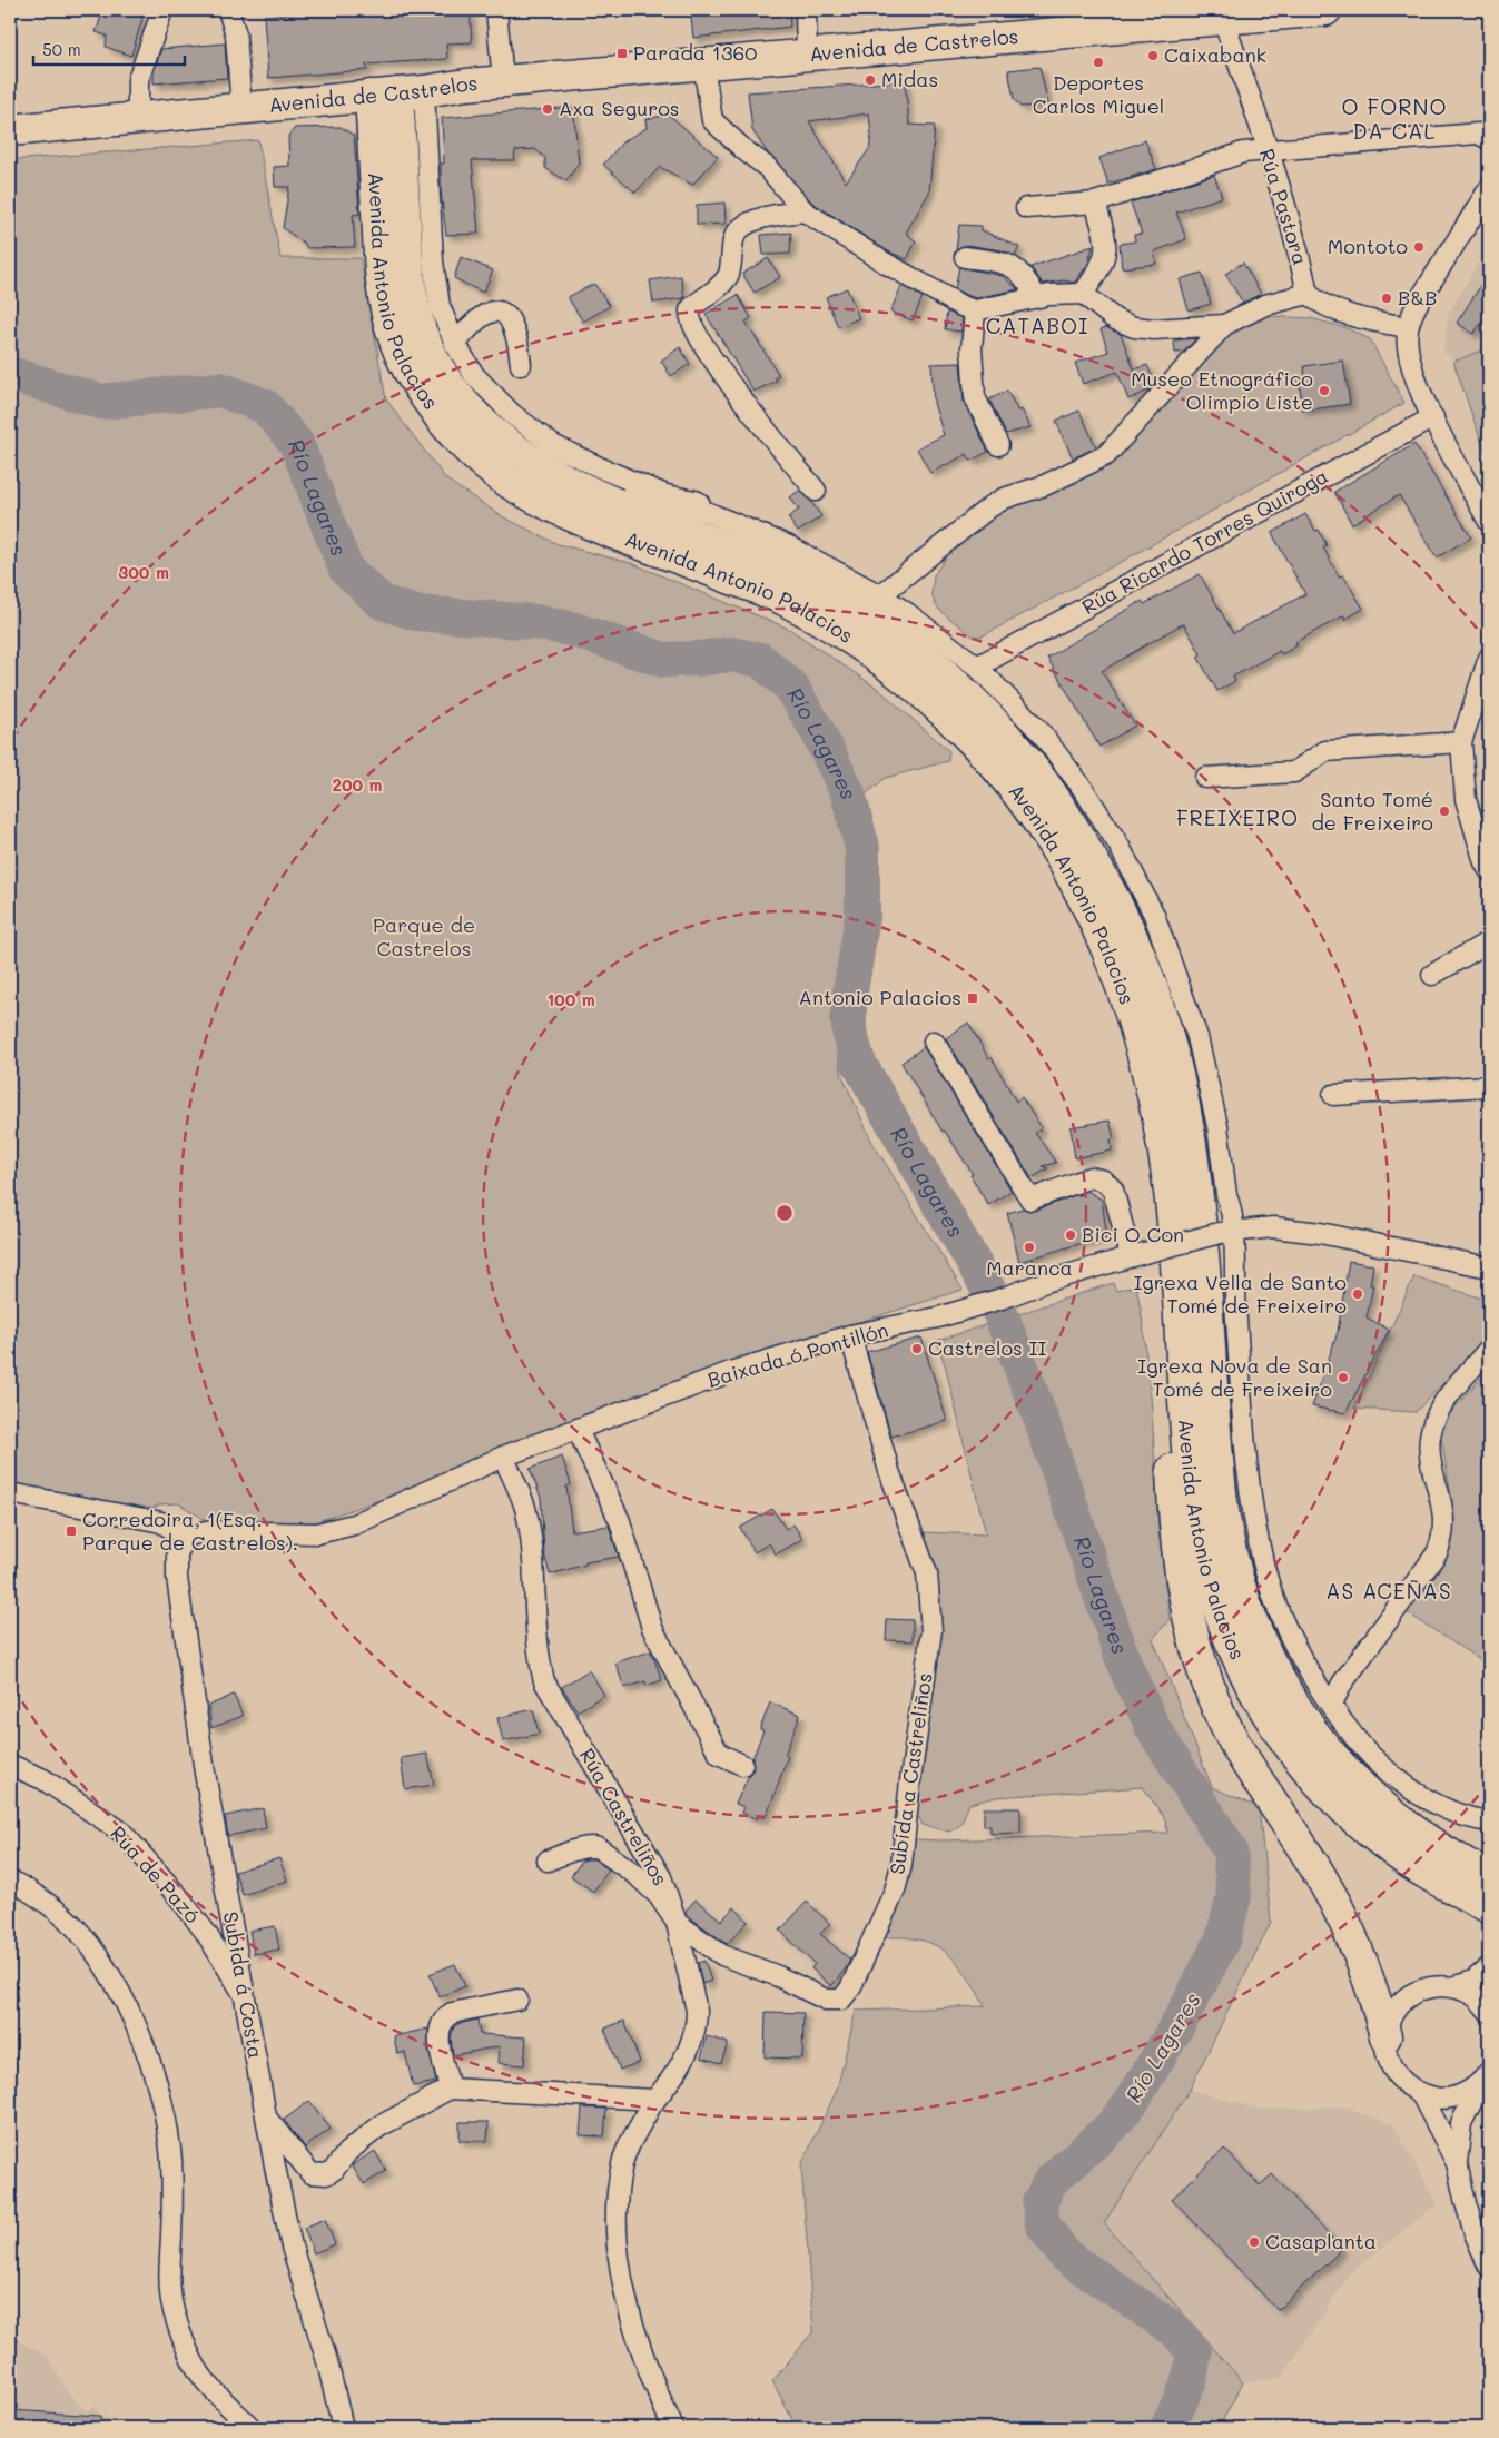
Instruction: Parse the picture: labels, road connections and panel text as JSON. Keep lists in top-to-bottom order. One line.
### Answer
{"streets":{"main road":["Avenida de Castrelos","Avenida Antonio Palacios"],"street":["Rúa Pastora","Rúa Ricardo Torres Quiroga","Baixada ó Pontillón","Subida a Castreliños","Rúa Castreliños","Rúa de Pazó","Subida á Costa"]},"crossings":[["Avenida de Castrelos","Rúa Pastora"],["Avenida de Castrelos","Avenida Antonio Palacios"],["Baixada ó Pontillón","Subida a Castreliños"],["Baixada ó Pontillón","Rúa Castreliños"],["Baixada ó Pontillón","Subida á Costa"],["Subida a Castreliños","Rúa Castreliños"],["Rúa de Pazó","Subida á Costa"]],"districts":["O FORNO DA CAL","CATABOI","FREIXEIRO","AS ACEÑAS"],"water":["Río Lagares"],"parks":["Parque de Castrelos"],"places":{"transit":["Parada 1360","Antonio Palacios","Corredoira, 1(Esq. Parque de Castrelos)."],"other":["Caixabank","Deportes Carlos Miguel","Midas","Axa Seguros","Montoto","B&B","Museo Etnográfico Olimpio Liste","Santo Tomé de Freixeiro","Bici O Con","Maranca","Igrexa Vella de Santo Tomé de Freixeiro","Castrelos II","Igrexa Nova de San Tomé de Freixeiro","Casaplanta"]},"scale_bar":"50 m","rings":["300 m","200 m","100 m"]}
